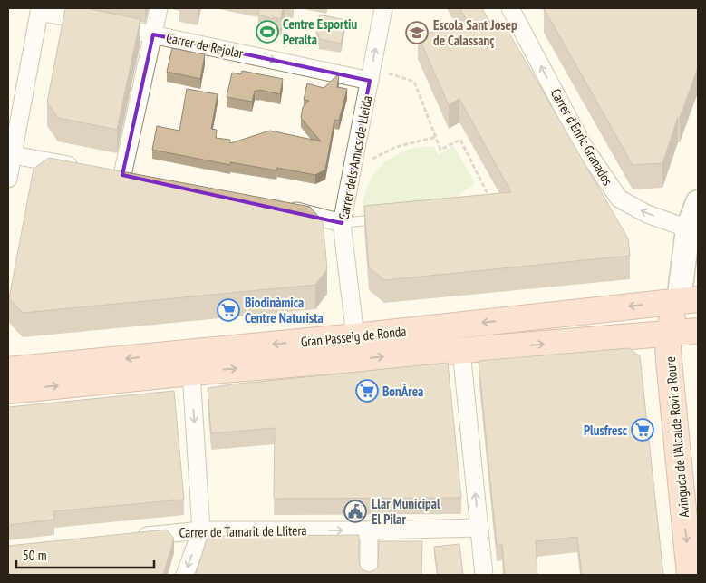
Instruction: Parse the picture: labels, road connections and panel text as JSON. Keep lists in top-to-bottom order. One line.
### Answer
{"streets":{"main road":["Gran Passeig de Ronda","Avinguda de l'Alcalde Rovira Roure"],"street":["Carrer de Rejolar","Carrer d'Enric Granados","Carrer dels Amics de Lleida","Carrer de Tamarit de Llitera"]},"crossings":[["Carrer de Rejolar","Carrer dels Amics de Lleida"],["Carrer d'Enric Granados","Avinguda de l'Alcalde Rovira Roure"],["Carrer dels Amics de Lleida","Gran Passeig de Ronda"],["Gran Passeig de Ronda","Avinguda de l'Alcalde Rovira Roure"]],"one_way":["Carrer de Rejolar","Carrer d'Enric Granados","Avinguda de l'Alcalde Rovira Roure","Carrer de Tamarit de Llitera"],"places":{"sports":["Centre Esportiu Peralta"],"school or university":["Escola Sant Josep de Calassanç"],"supermarket":["Biodinàmica Centre Naturista","BonÀrea","Plusfresc"],"public building":["Llar Municipal El Pilar"]},"scale_bar":"50 m"}
